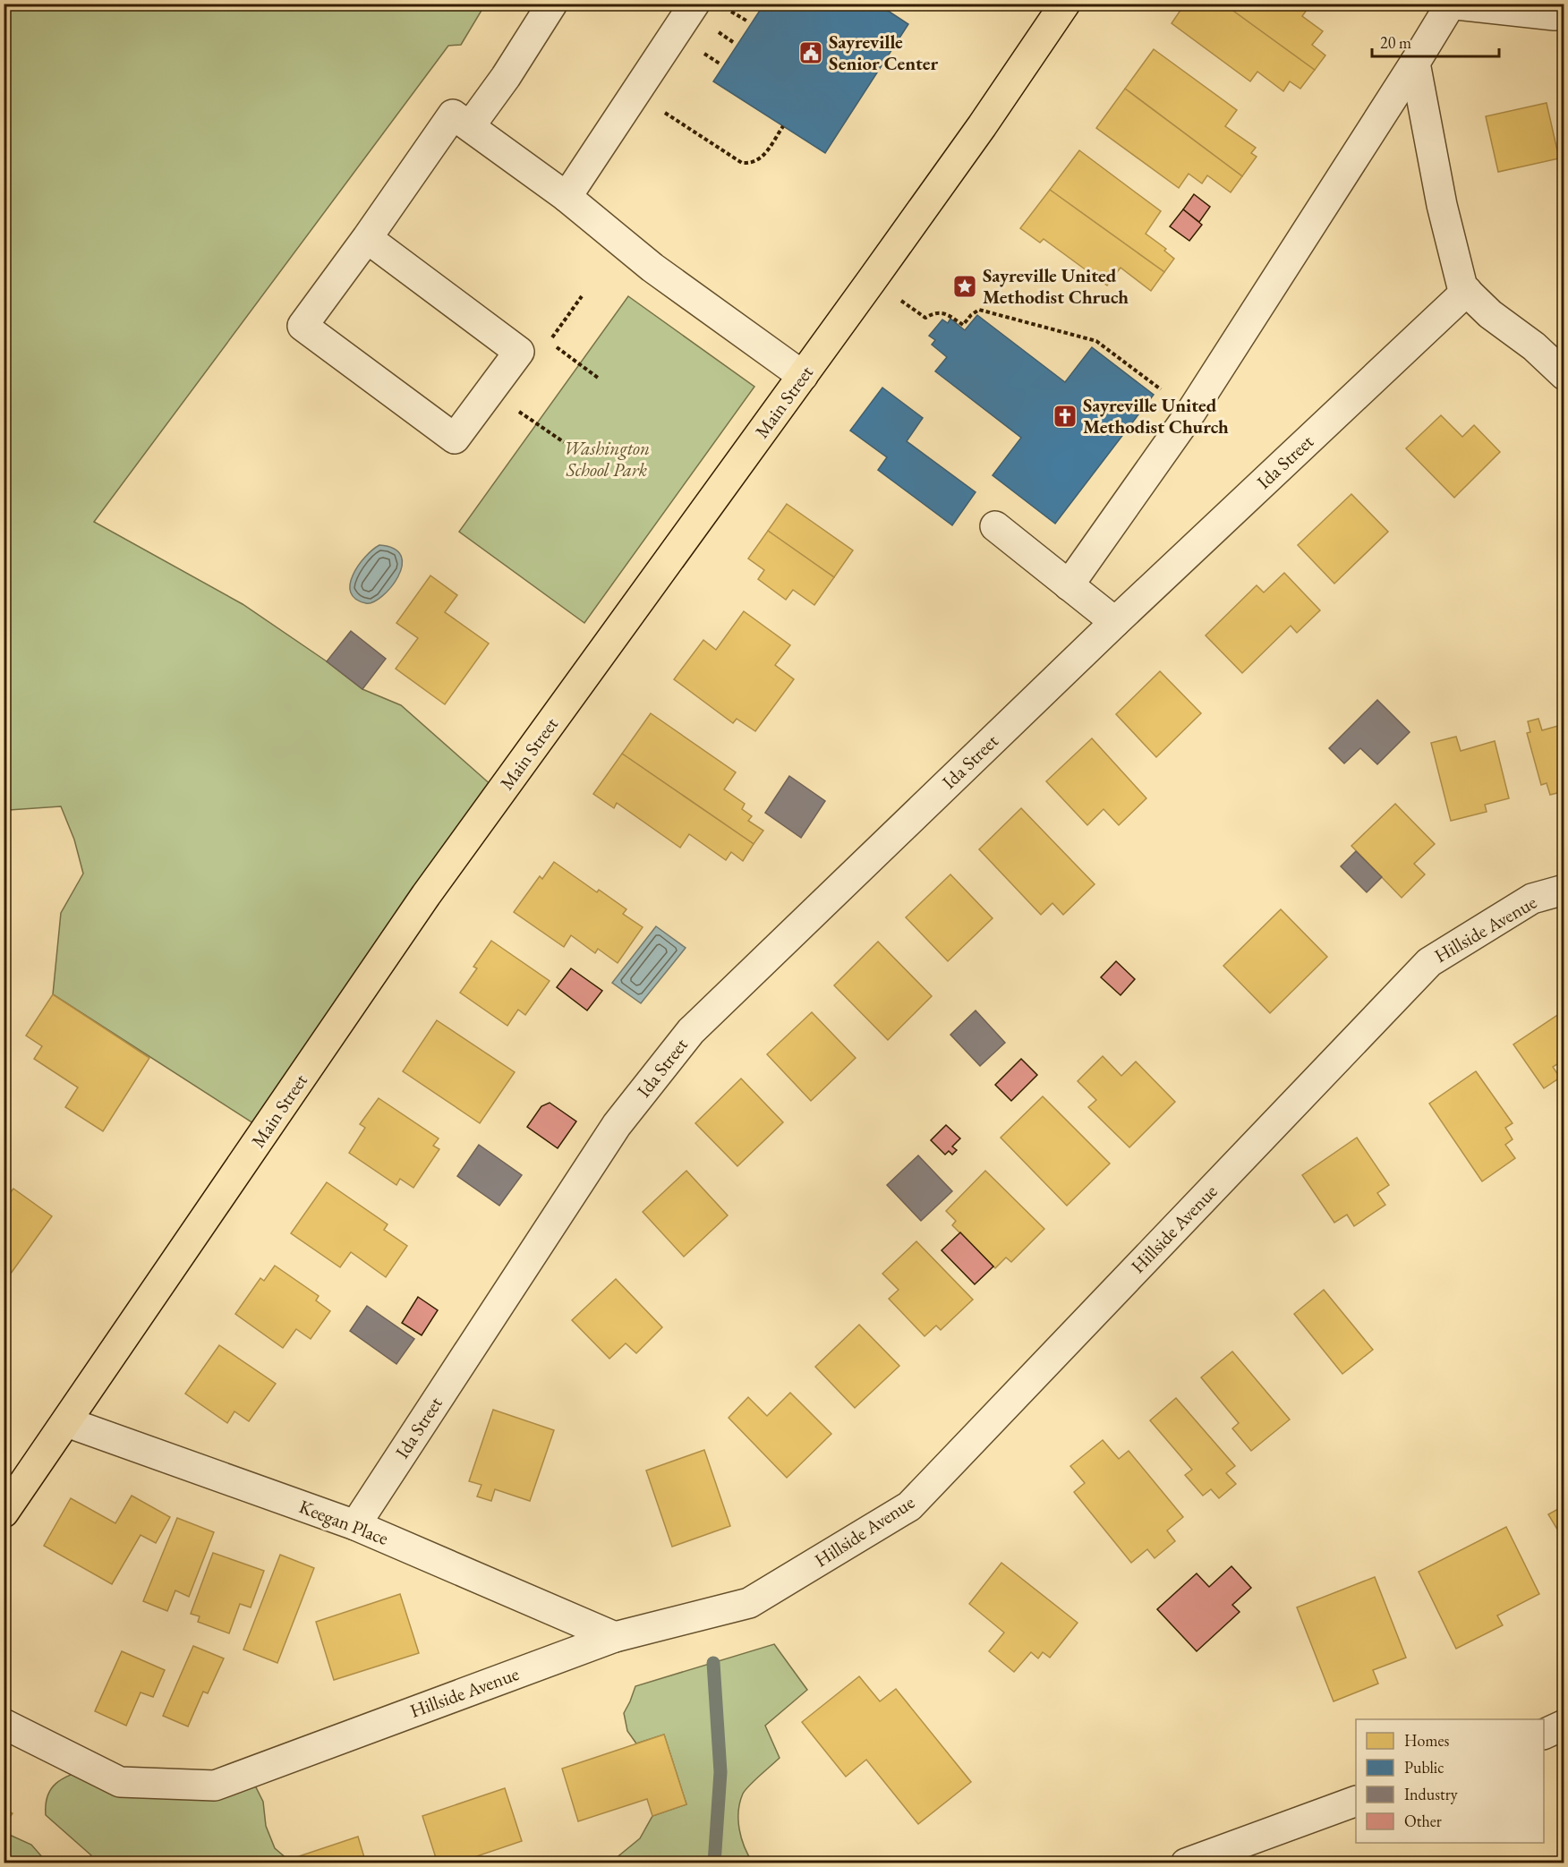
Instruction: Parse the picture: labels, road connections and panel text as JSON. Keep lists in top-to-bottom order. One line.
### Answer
{"streets":{"main road":["Main Street"],"street":["Ida Street","Hillside Avenue","Keegan Place"]},"crossings":[["Main Street","Keegan Place"],["Ida Street","Keegan Place"],["Hillside Avenue","Keegan Place"]],"parks":["Washington School Park"],"places":{"public building":["Sayreville Senior Center"],"place":["Sayreville United Methodist Chruch"],"church":["Sayreville United Methodist Church"]},"legend":["Homes","Public","Industry","Other"],"scale_bar":"20 m"}
